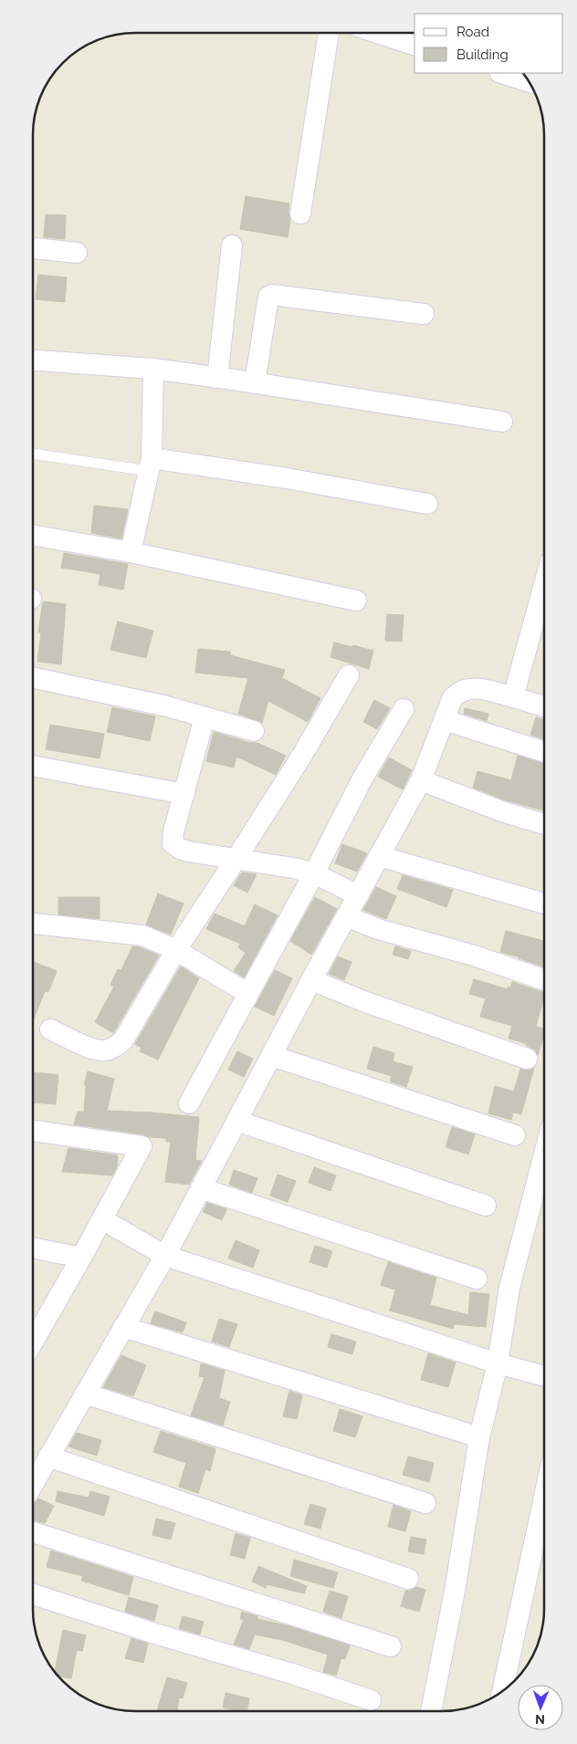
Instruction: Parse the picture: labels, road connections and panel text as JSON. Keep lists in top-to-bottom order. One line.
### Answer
{"legend":["Road","Building"],"north":"bottom"}
